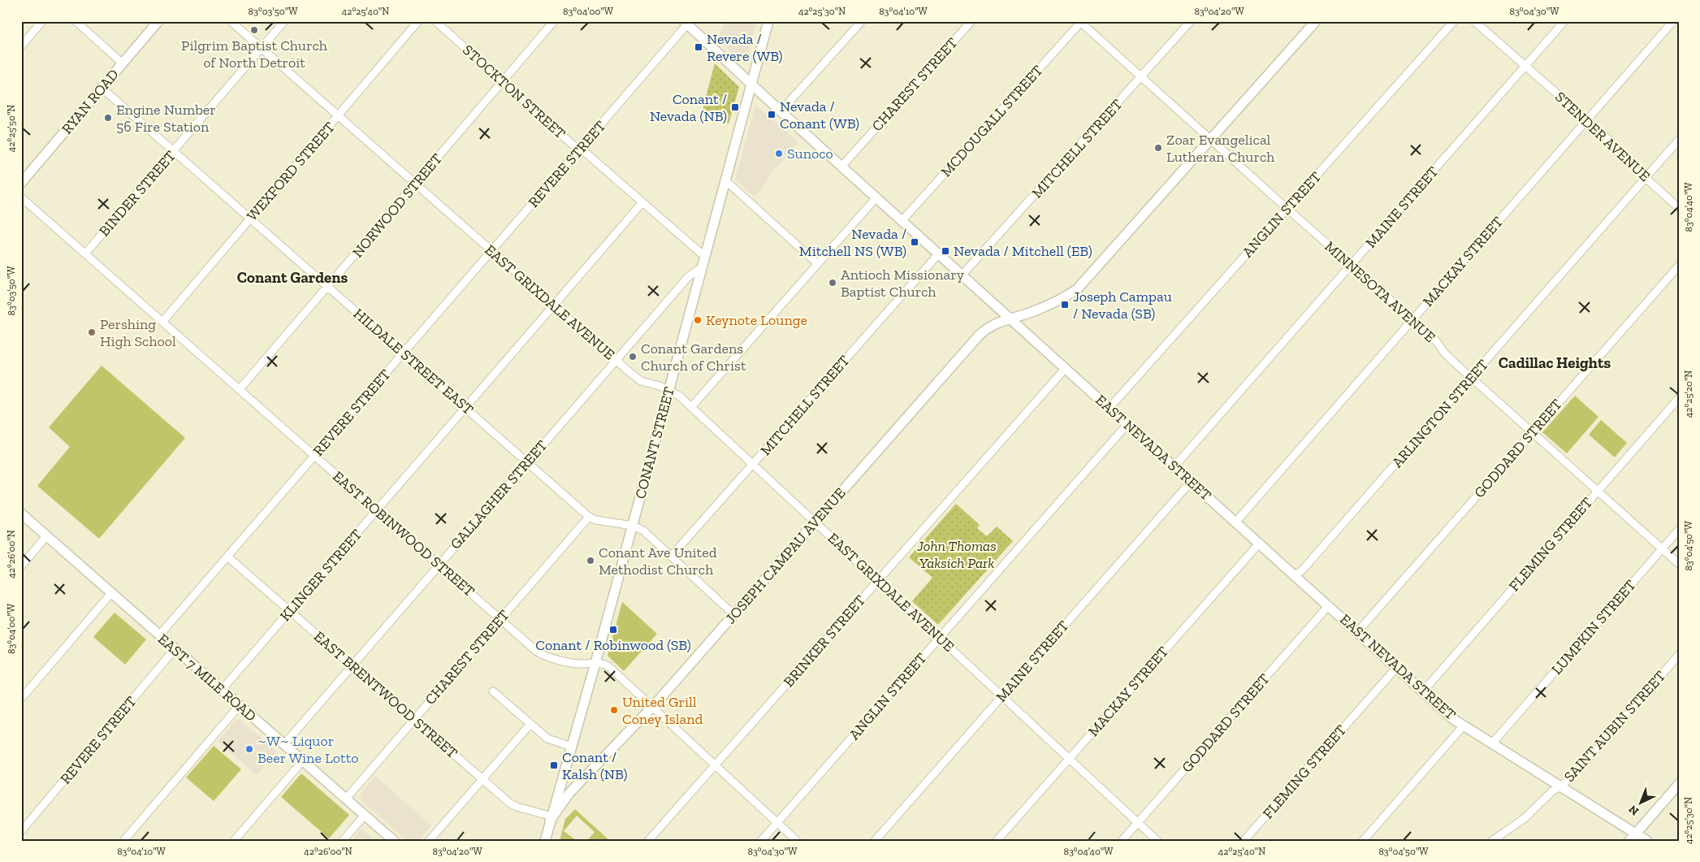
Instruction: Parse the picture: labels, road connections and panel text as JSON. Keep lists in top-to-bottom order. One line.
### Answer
{"streets":{"street":["CHAREST STREET","STOCKTON STREET","RYAN ROAD","MCDOUGALL STREET","STENDER AVENUE","MITCHELL STREET","REVERE STREET","WEXFORD STREET","BINDER STREET","NORWOOD STREET","MAINE STREET","ANGLIN STREET","MACKAY STREET","MINNESOTA AVENUE","EAST GRIXDALE AVENUE","HILDALE STREET EAST","ARLINGTON STREET","CONANT STREET","EAST NEVADA STREET","GODDARD STREET","GALLAGHER STREET","EAST ROBINWOOD STREET","FLEMING STREET","JOSEPH CAMPAU AVENUE","KLINGER STREET","LUMPKIN STREET","BRINKER STREET","EAST 7 MILE ROAD","EAST BRENTWOOD STREET","SAINT AUBIN STREET"]},"crossings":[["CHAREST STREET","HILDALE STREET EAST"],["CHAREST STREET","EAST NEVADA STREET"],["CHAREST STREET","EAST ROBINWOOD STREET"],["CHAREST STREET","EAST 7 MILE ROAD"],["CHAREST STREET","EAST BRENTWOOD STREET"],["STOCKTON STREET","REVERE STREET"],["STOCKTON STREET","NORWOOD STREET"],["STOCKTON STREET","CONANT STREET"],["STOCKTON STREET","KLINGER STREET"],["RYAN ROAD","HILDALE STREET EAST"],["MCDOUGALL STREET","MINNESOTA AVENUE"],["MCDOUGALL STREET","EAST NEVADA STREET"],["STENDER AVENUE","MAINE STREET"],["STENDER AVENUE","MACKAY STREET"],["STENDER AVENUE","ARLINGTON STREET"],["MITCHELL STREET","MINNESOTA AVENUE"],["MITCHELL STREET","EAST GRIXDALE AVENUE"],["MITCHELL STREET","HILDALE STREET EAST"],["MITCHELL STREET","EAST NEVADA STREET"],["REVERE STREET","EAST GRIXDALE AVENUE"],["REVERE STREET","HILDALE STREET EAST"],["REVERE STREET","EAST NEVADA STREET"],["REVERE STREET","EAST ROBINWOOD STREET"],["REVERE STREET","EAST 7 MILE ROAD"],["REVERE STREET","EAST BRENTWOOD STREET"],["WEXFORD STREET","EAST GRIXDALE AVENUE"],["WEXFORD STREET","HILDALE STREET EAST"],["WEXFORD STREET","EAST ROBINWOOD STREET"],["BINDER STREET","EAST GRIXDALE AVENUE"],["BINDER STREET","HILDALE STREET EAST"],["BINDER STREET","EAST ROBINWOOD STREET"],["NORWOOD STREET","EAST GRIXDALE AVENUE"],["NORWOOD STREET","HILDALE STREET EAST"],["NORWOOD STREET","EAST ROBINWOOD STREET"],["MAINE STREET","MINNESOTA AVENUE"],["MAINE STREET","EAST GRIXDALE AVENUE"],["MAINE STREET","EAST NEVADA STREET"],["ANGLIN STREET","MINNESOTA AVENUE"],["ANGLIN STREET","EAST GRIXDALE AVENUE"],["ANGLIN STREET","EAST NEVADA STREET"],["ANGLIN STREET","EAST ROBINWOOD STREET"],["MACKAY STREET","MINNESOTA AVENUE"],["MACKAY STREET","EAST GRIXDALE AVENUE"],["MACKAY STREET","EAST NEVADA STREET"],["MINNESOTA AVENUE","ARLINGTON STREET"],["MINNESOTA AVENUE","GODDARD STREET"],["MINNESOTA AVENUE","FLEMING STREET"],["MINNESOTA AVENUE","JOSEPH CAMPAU AVENUE"],["MINNESOTA AVENUE","LUMPKIN STREET"],["EAST GRIXDALE AVENUE","CONANT STREET"],["EAST GRIXDALE AVENUE","GODDARD STREET"],["EAST GRIXDALE AVENUE","GALLAGHER STREET"],["EAST GRIXDALE AVENUE","JOSEPH CAMPAU AVENUE"],["EAST GRIXDALE AVENUE","KLINGER STREET"],["EAST GRIXDALE AVENUE","BRINKER STREET"],["HILDALE STREET EAST","CONANT STREET"],["HILDALE STREET EAST","GALLAGHER STREET"],["HILDALE STREET EAST","JOSEPH CAMPAU AVENUE"],["HILDALE STREET EAST","KLINGER STREET"],["ARLINGTON STREET","EAST NEVADA STREET"],["CONANT STREET","EAST NEVADA STREET"],["CONANT STREET","GALLAGHER STREET"],["CONANT STREET","EAST ROBINWOOD STREET"],["CONANT STREET","JOSEPH CAMPAU AVENUE"],["CONANT STREET","EAST BRENTWOOD STREET"],["EAST NEVADA STREET","GODDARD STREET"],["EAST NEVADA STREET","FLEMING STREET"],["EAST NEVADA STREET","JOSEPH CAMPAU AVENUE"],["EAST NEVADA STREET","LUMPKIN STREET"],["EAST NEVADA STREET","BRINKER STREET"],["EAST NEVADA STREET","SAINT AUBIN STREET"],["GALLAGHER STREET","EAST ROBINWOOD STREET"],["GALLAGHER STREET","EAST 7 MILE ROAD"],["GALLAGHER STREET","EAST BRENTWOOD STREET"],["EAST ROBINWOOD STREET","JOSEPH CAMPAU AVENUE"],["EAST ROBINWOOD STREET","KLINGER STREET"],["EAST ROBINWOOD STREET","BRINKER STREET"],["JOSEPH CAMPAU AVENUE","EAST BRENTWOOD STREET"],["KLINGER STREET","EAST 7 MILE ROAD"],["KLINGER STREET","EAST BRENTWOOD STREET"]],"districts":["Conant Gardens","Cadillac Heights"],"parks":["John Thomas Yaksich Park"],"places":{"other":["Pilgrim Baptist Church of North Detroit","Engine Number 56 Fire Station","Zoar Evangelical Lutheran Church","Sunoco","Antioch Missionary Baptist Church","Keynote Lounge","Pershing High School","Conant Gardens Church of Christ","Conant Ave United Methodist Church","United Grill Coney Island","~W~ Liquor Beer Wine Lotto"],"transit":["Nevada / Revere (WB)","Conant / Nevada (NB)","Nevada / Conant (WB)","Nevada / Mitchell NS (WB)","Nevada / Mitchell (EB)","Joseph Campau / Nevada (SB)","Conant / Robinwood (SB)","Conant / Kalsh (NB)"]},"north":"bottom left","coordinates":["83°03'50\"W","42°25'40\"N","83°04'00\"W","42°25'30\"N","83°04'10\"W","83°04'20\"W","83°04'30\"W","42°25'50\"N","83°04'40\"W","42°25'20\"N","83°04'50\"W","42°26'00\"N"]}
